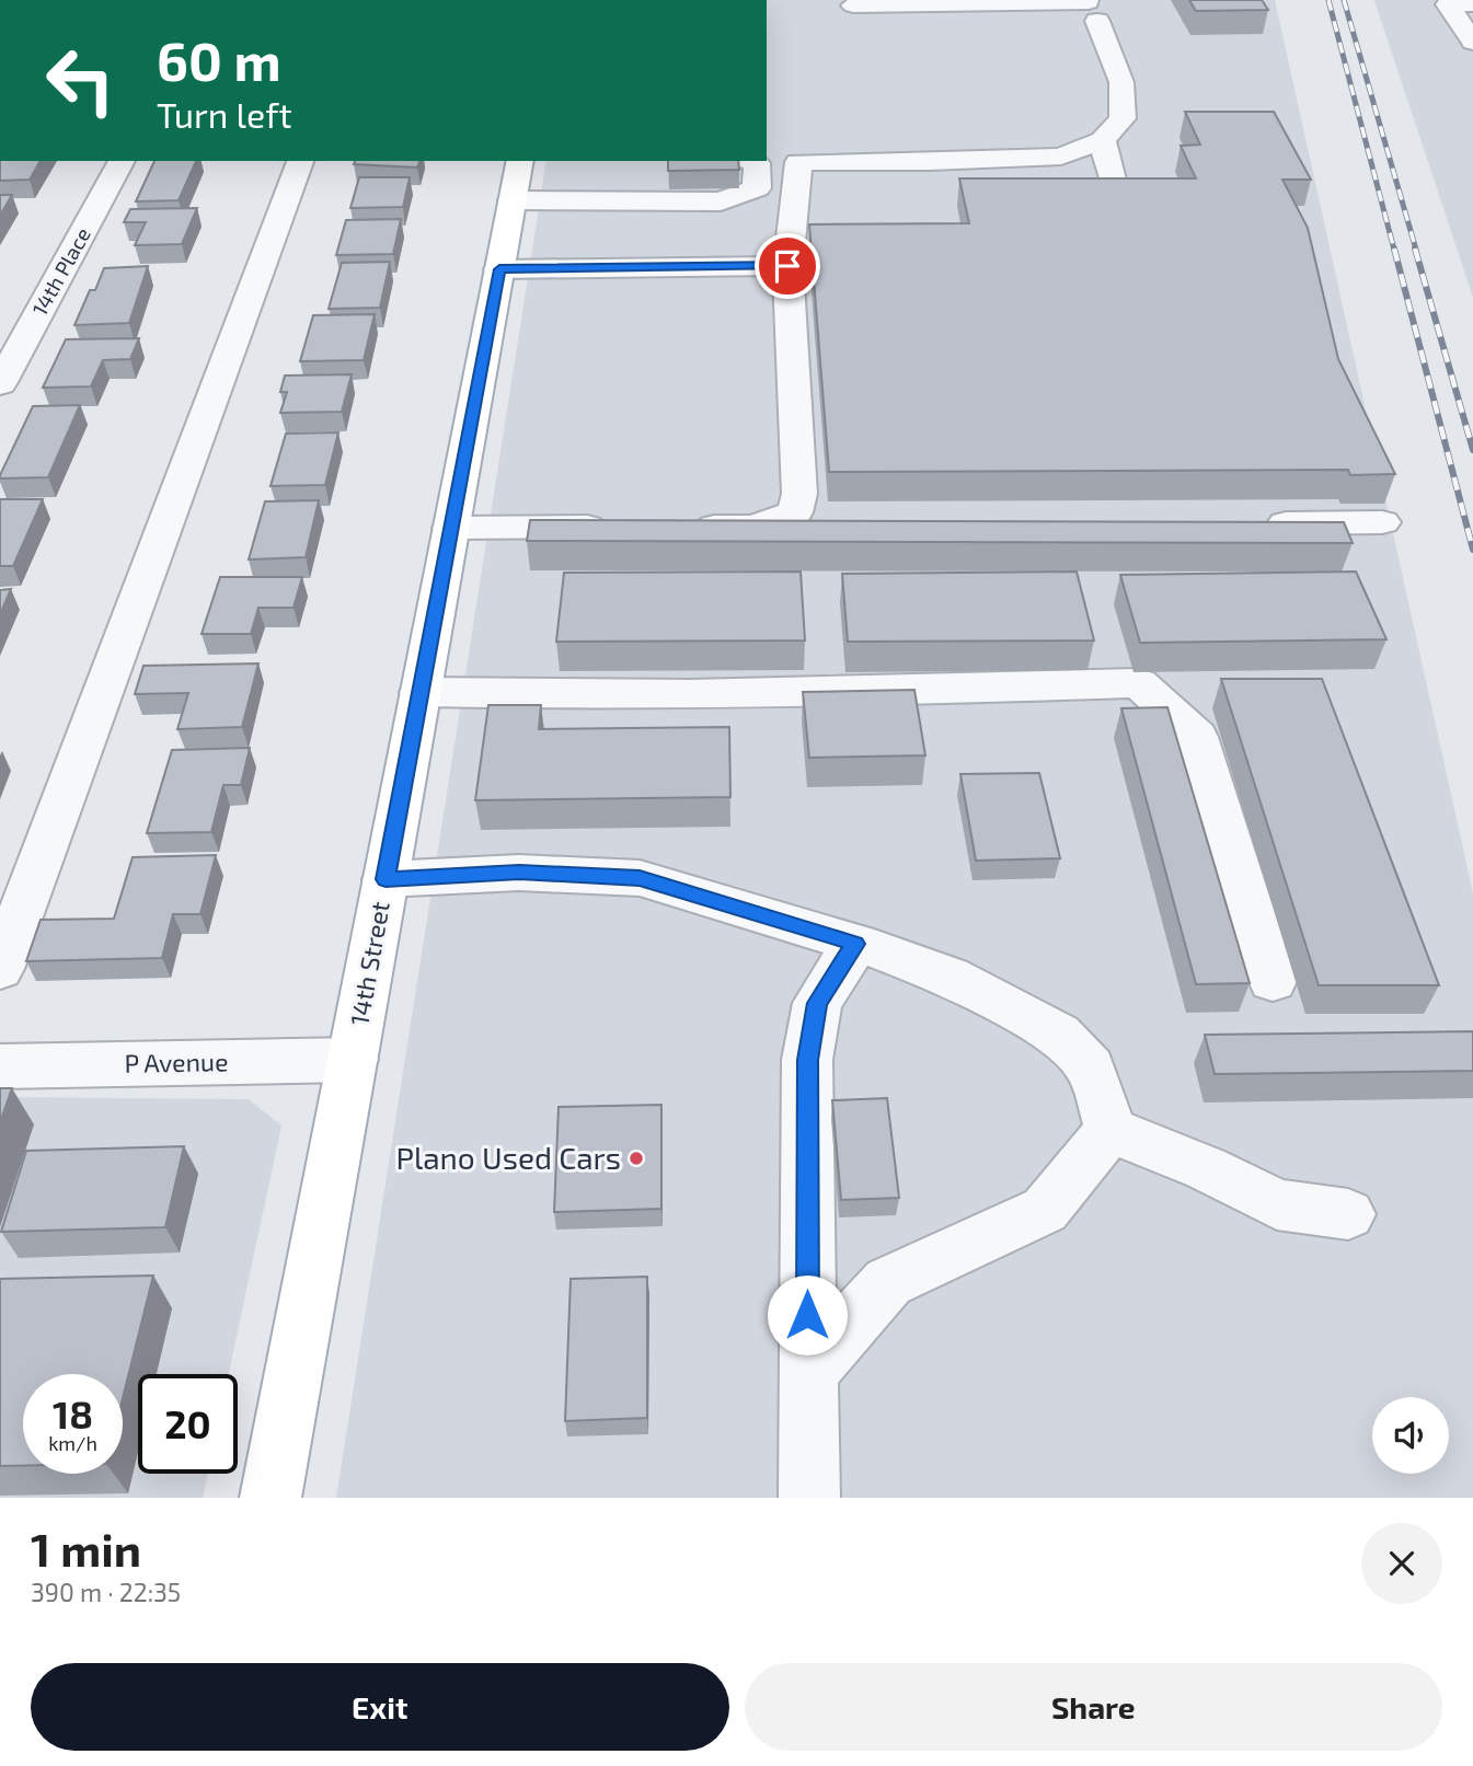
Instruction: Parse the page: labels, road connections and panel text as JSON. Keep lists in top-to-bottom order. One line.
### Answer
{"streets":{"main road":["14th Street"],"street":["14th Place","P Avenue"]},"crossings":[["14th Street","P Avenue"]],"places":["Plano Used Cars"],"page":{"turn":["60 m","Turn left"],"speed":"18 km/h","limit":"20","heading":["1 min","390 m · 22:35"],"buttons":["Exit","Share"]}}
